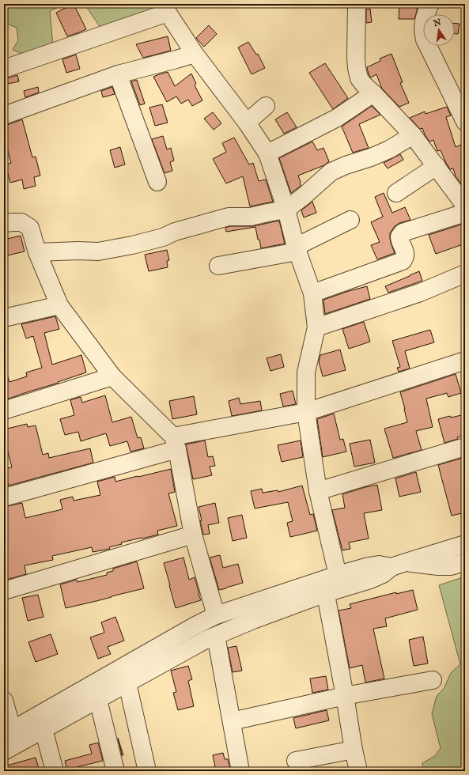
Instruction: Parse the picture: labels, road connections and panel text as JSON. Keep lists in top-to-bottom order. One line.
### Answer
{"north":"top"}
